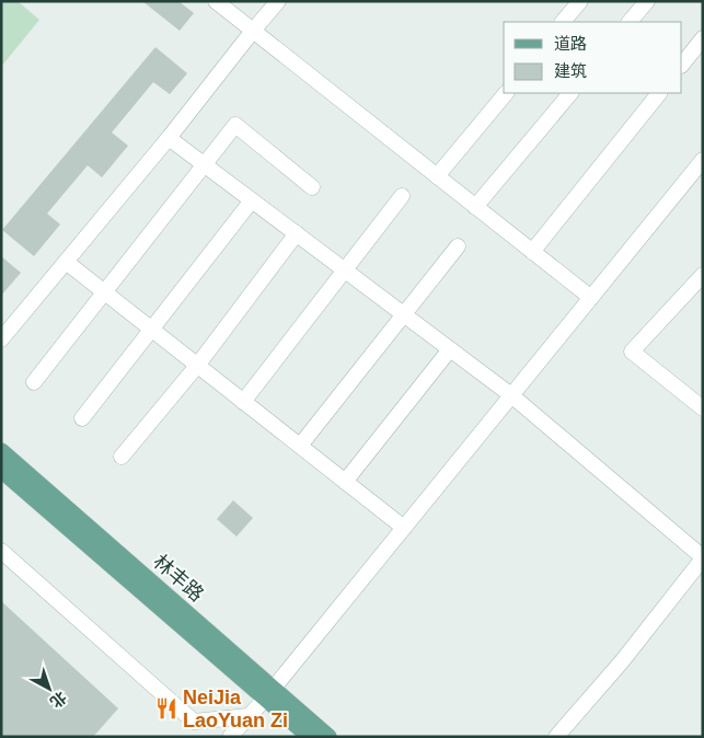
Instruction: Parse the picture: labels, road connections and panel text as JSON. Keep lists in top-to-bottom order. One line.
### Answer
{"streets":{"main road":["林丰路"]},"places":{"restaurant":["NeiJia LaoYuan Zi"]},"legend":["道路","建筑"],"north":"bottom right"}
